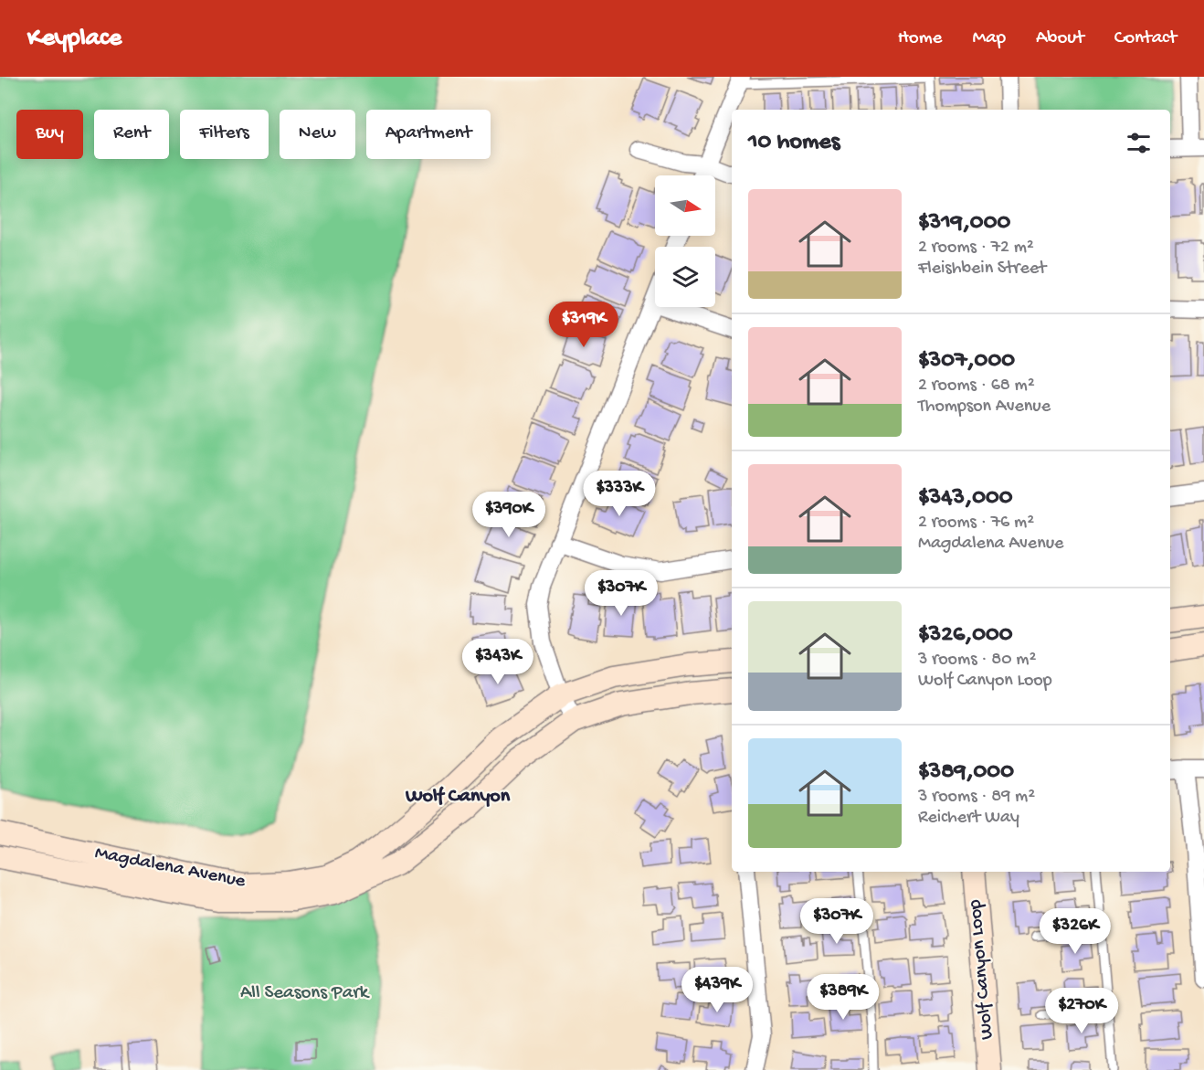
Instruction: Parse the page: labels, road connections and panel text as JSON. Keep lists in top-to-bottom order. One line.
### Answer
{"streets":{"street":["Magdalena Avenue","Wolf Canyon Loop"]},"districts":["Wolf Canyon"],"parks":["All Seasons Park"],"north":"right","page":{"header":"Keyplace","nav":["Home","Map","About","Contact"],"chip":["Buy","Rent","Filters","New","Apartment"],"heading":"10 homes","list":[{"name":"$319,000","note":"2 rooms · 72 m² · Fleishbein Street"},{"name":"$307,000","note":"2 rooms · 68 m² · Thompson Avenue"},{"name":"$343,000","note":"2 rooms · 76 m² · Magdalena Avenue"},{"name":"$326,000","note":"3 rooms · 80 m² · Wolf Canyon Loop"},{"name":"$389,000","note":"3 rooms · 89 m² · Reichert Way"}],"price":["$319K","$333K","$390K","$307K","$343K","$307K","$326K","$439K","$389K","$270K"]}}
